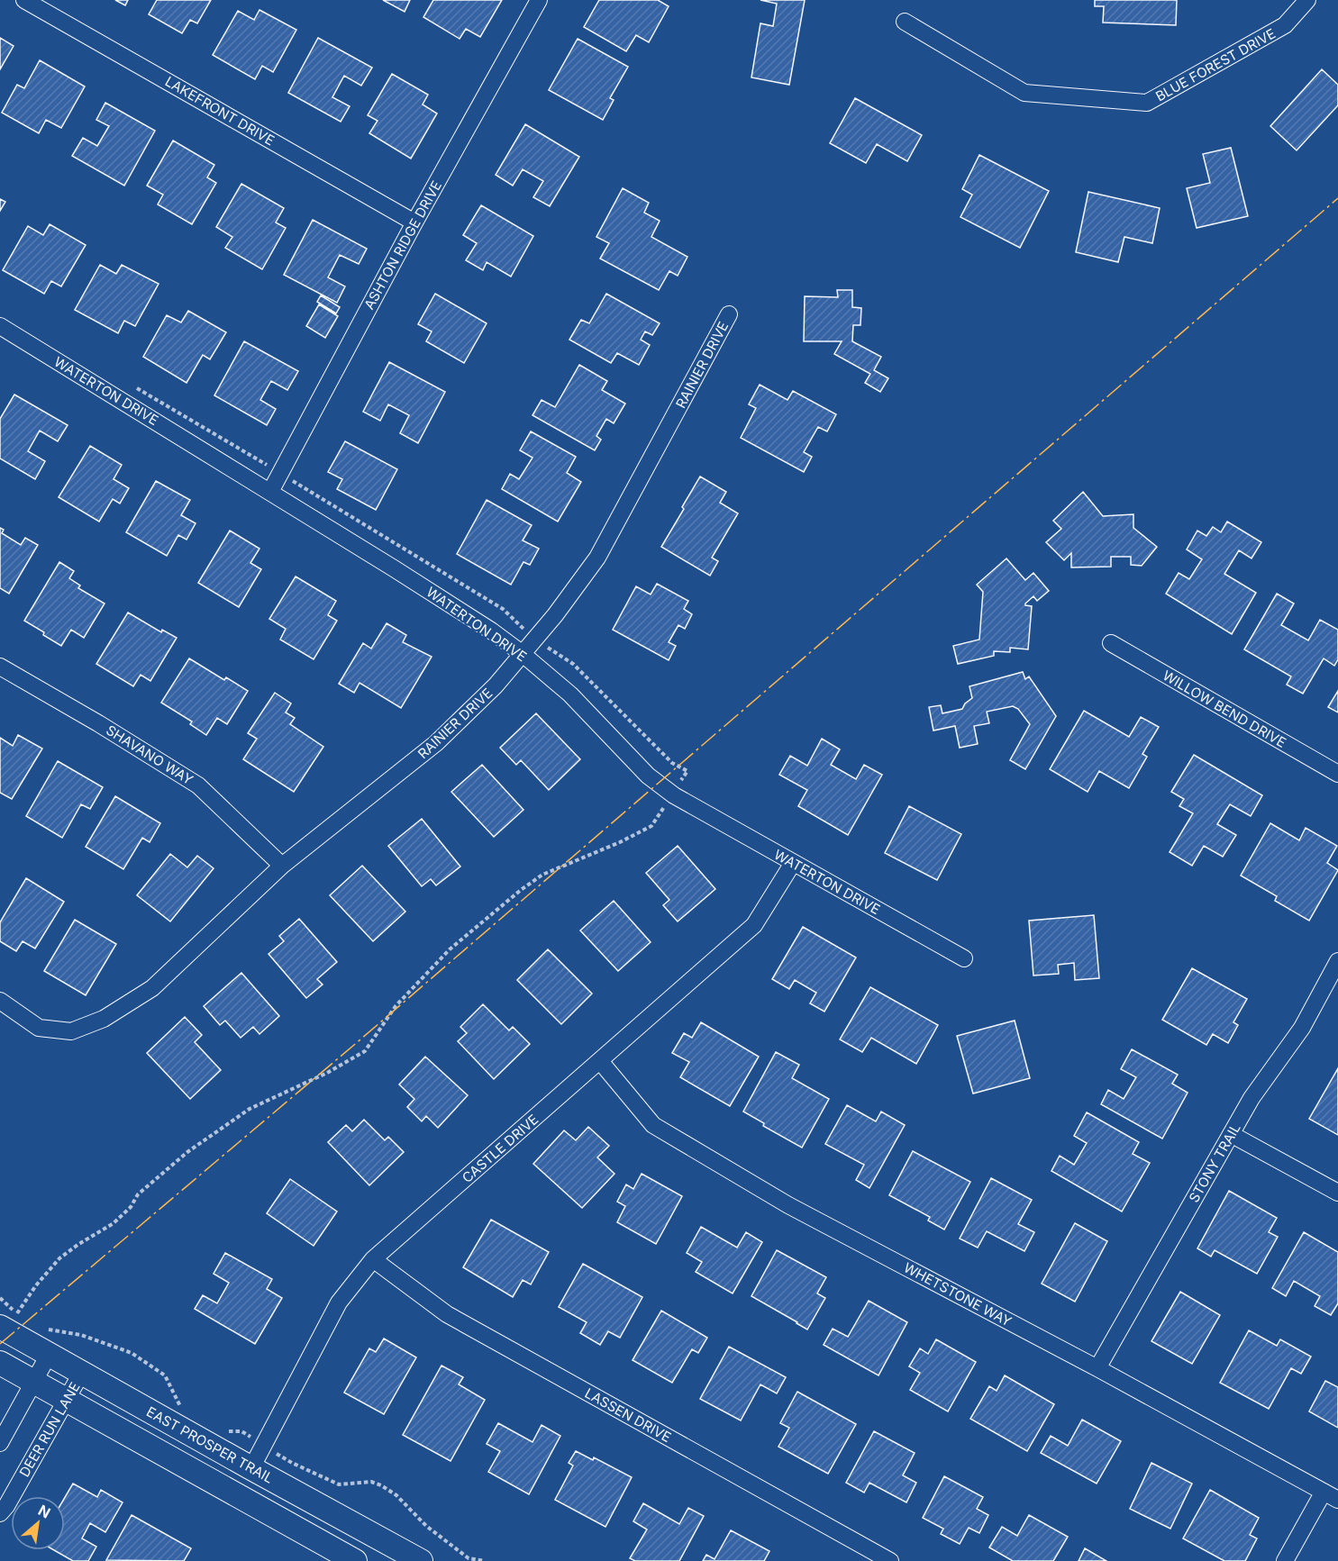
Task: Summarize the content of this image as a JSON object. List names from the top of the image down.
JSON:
{
  "streets": {
    "main road": ["EAST PROSPER TRAIL"],
    "street": [
      "BLUE FOREST DRIVE",
      "LAKEFRONT DRIVE",
      "ASHTON RIDGE DRIVE",
      "RAINIER DRIVE",
      "WATERTON DRIVE",
      "WILLOW BEND DRIVE",
      "SHAVANO WAY",
      "CASTLE DRIVE",
      "STONY TRAIL",
      "WHETSTONE WAY",
      "LASSEN DRIVE",
      "DEER RUN LANE"
    ]
  },
  "crossings": [
    ["LAKEFRONT DRIVE", "ASHTON RIDGE DRIVE"],
    ["ASHTON RIDGE DRIVE", "WATERTON DRIVE"],
    ["RAINIER DRIVE", "WATERTON DRIVE"],
    ["RAINIER DRIVE", "SHAVANO WAY"],
    ["WATERTON DRIVE", "CASTLE DRIVE"],
    ["CASTLE DRIVE", "WHETSTONE WAY"],
    ["CASTLE DRIVE", "LASSEN DRIVE"],
    ["CASTLE DRIVE", "EAST PROSPER TRAIL"],
    ["STONY TRAIL", "WHETSTONE WAY"],
    ["DEER RUN LANE", "EAST PROSPER TRAIL"]
  ],
  "north": "top right"
}
